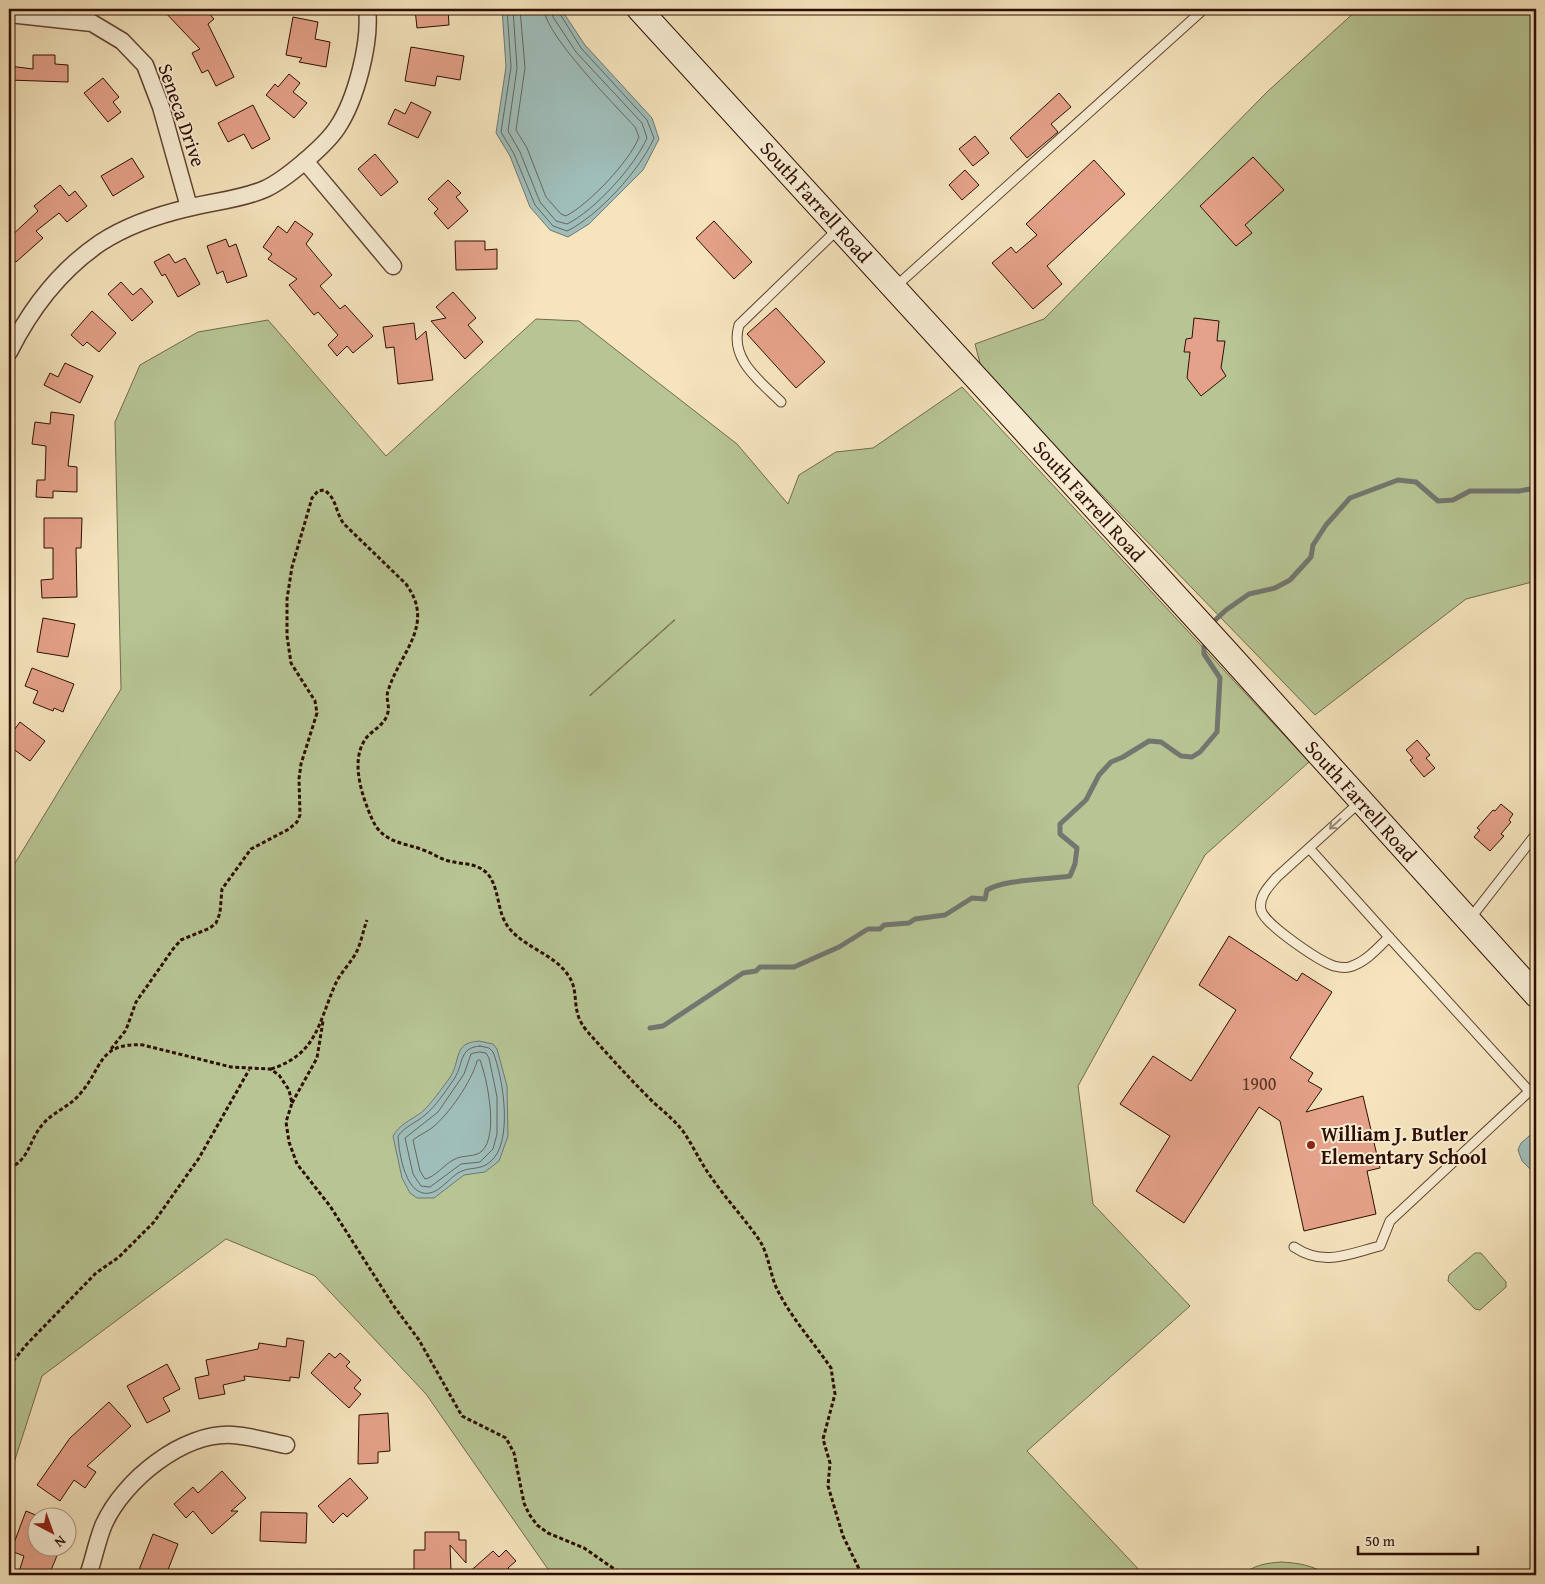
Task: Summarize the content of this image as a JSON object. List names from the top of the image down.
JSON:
{
  "streets": {
    "street": ["Seneca Drive", "South Farrell Road"]
  },
  "places": ["William J. Butler Elementary School"],
  "house_numbers": ["1900"],
  "scale_bar": "50 m",
  "north": "bottom right"
}
